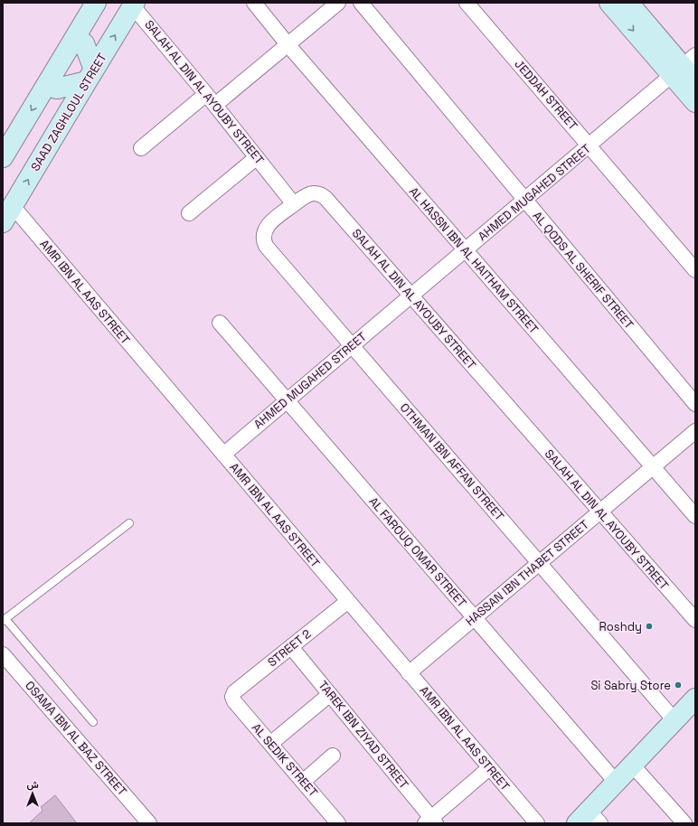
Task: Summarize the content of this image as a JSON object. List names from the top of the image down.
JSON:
{
  "streets": {
    "main road": ["SAAD ZAGHLOUL STREET"],
    "street": [
      "SALAH AL DIN AL AYOUBY STREET",
      "JEDDAH STREET",
      "AHMED MUGAHED STREET",
      "AL HASSN IBN AL HAITHAM STREET",
      "AL QODS AL SHERIF STREET",
      "AMR IBN AL AAS STREET",
      "OTHMAN IBN AFFAN STREET",
      "AL FAROUQ OMAR STREET",
      "HASSAN IBN THABET STREET",
      "STREET 2",
      "TAREK IBN ZIYAD STREET",
      "OSAMA IBN AL BAZ STREET",
      "AL SEDIK STREET"
    ]
  },
  "crossings": [
    ["SALAH AL DIN AL AYOUBY STREET", "SAAD ZAGHLOUL STREET"],
    ["SALAH AL DIN AL AYOUBY STREET", "AHMED MUGAHED STREET"],
    ["SALAH AL DIN AL AYOUBY STREET", "OTHMAN IBN AFFAN STREET"],
    ["SALAH AL DIN AL AYOUBY STREET", "HASSAN IBN THABET STREET"],
    ["JEDDAH STREET", "AHMED MUGAHED STREET"],
    ["SAAD ZAGHLOUL STREET", "AMR IBN AL AAS STREET"],
    ["AHMED MUGAHED STREET", "AL HASSN IBN AL HAITHAM STREET"],
    ["AHMED MUGAHED STREET", "AL QODS AL SHERIF STREET"],
    ["AHMED MUGAHED STREET", "AMR IBN AL AAS STREET"],
    ["AHMED MUGAHED STREET", "OTHMAN IBN AFFAN STREET"],
    ["AHMED MUGAHED STREET", "AL FAROUQ OMAR STREET"],
    ["AL HASSN IBN AL HAITHAM STREET", "HASSAN IBN THABET STREET"],
    ["AMR IBN AL AAS STREET", "HASSAN IBN THABET STREET"],
    ["AMR IBN AL AAS STREET", "STREET 2"],
    ["OTHMAN IBN AFFAN STREET", "HASSAN IBN THABET STREET"],
    ["AL FAROUQ OMAR STREET", "HASSAN IBN THABET STREET"],
    ["STREET 2", "TAREK IBN ZIYAD STREET"],
    ["STREET 2", "AL SEDIK STREET"]
  ],
  "places": ["Roshdy", "Si Sabry Store"],
  "north": "top"
}
